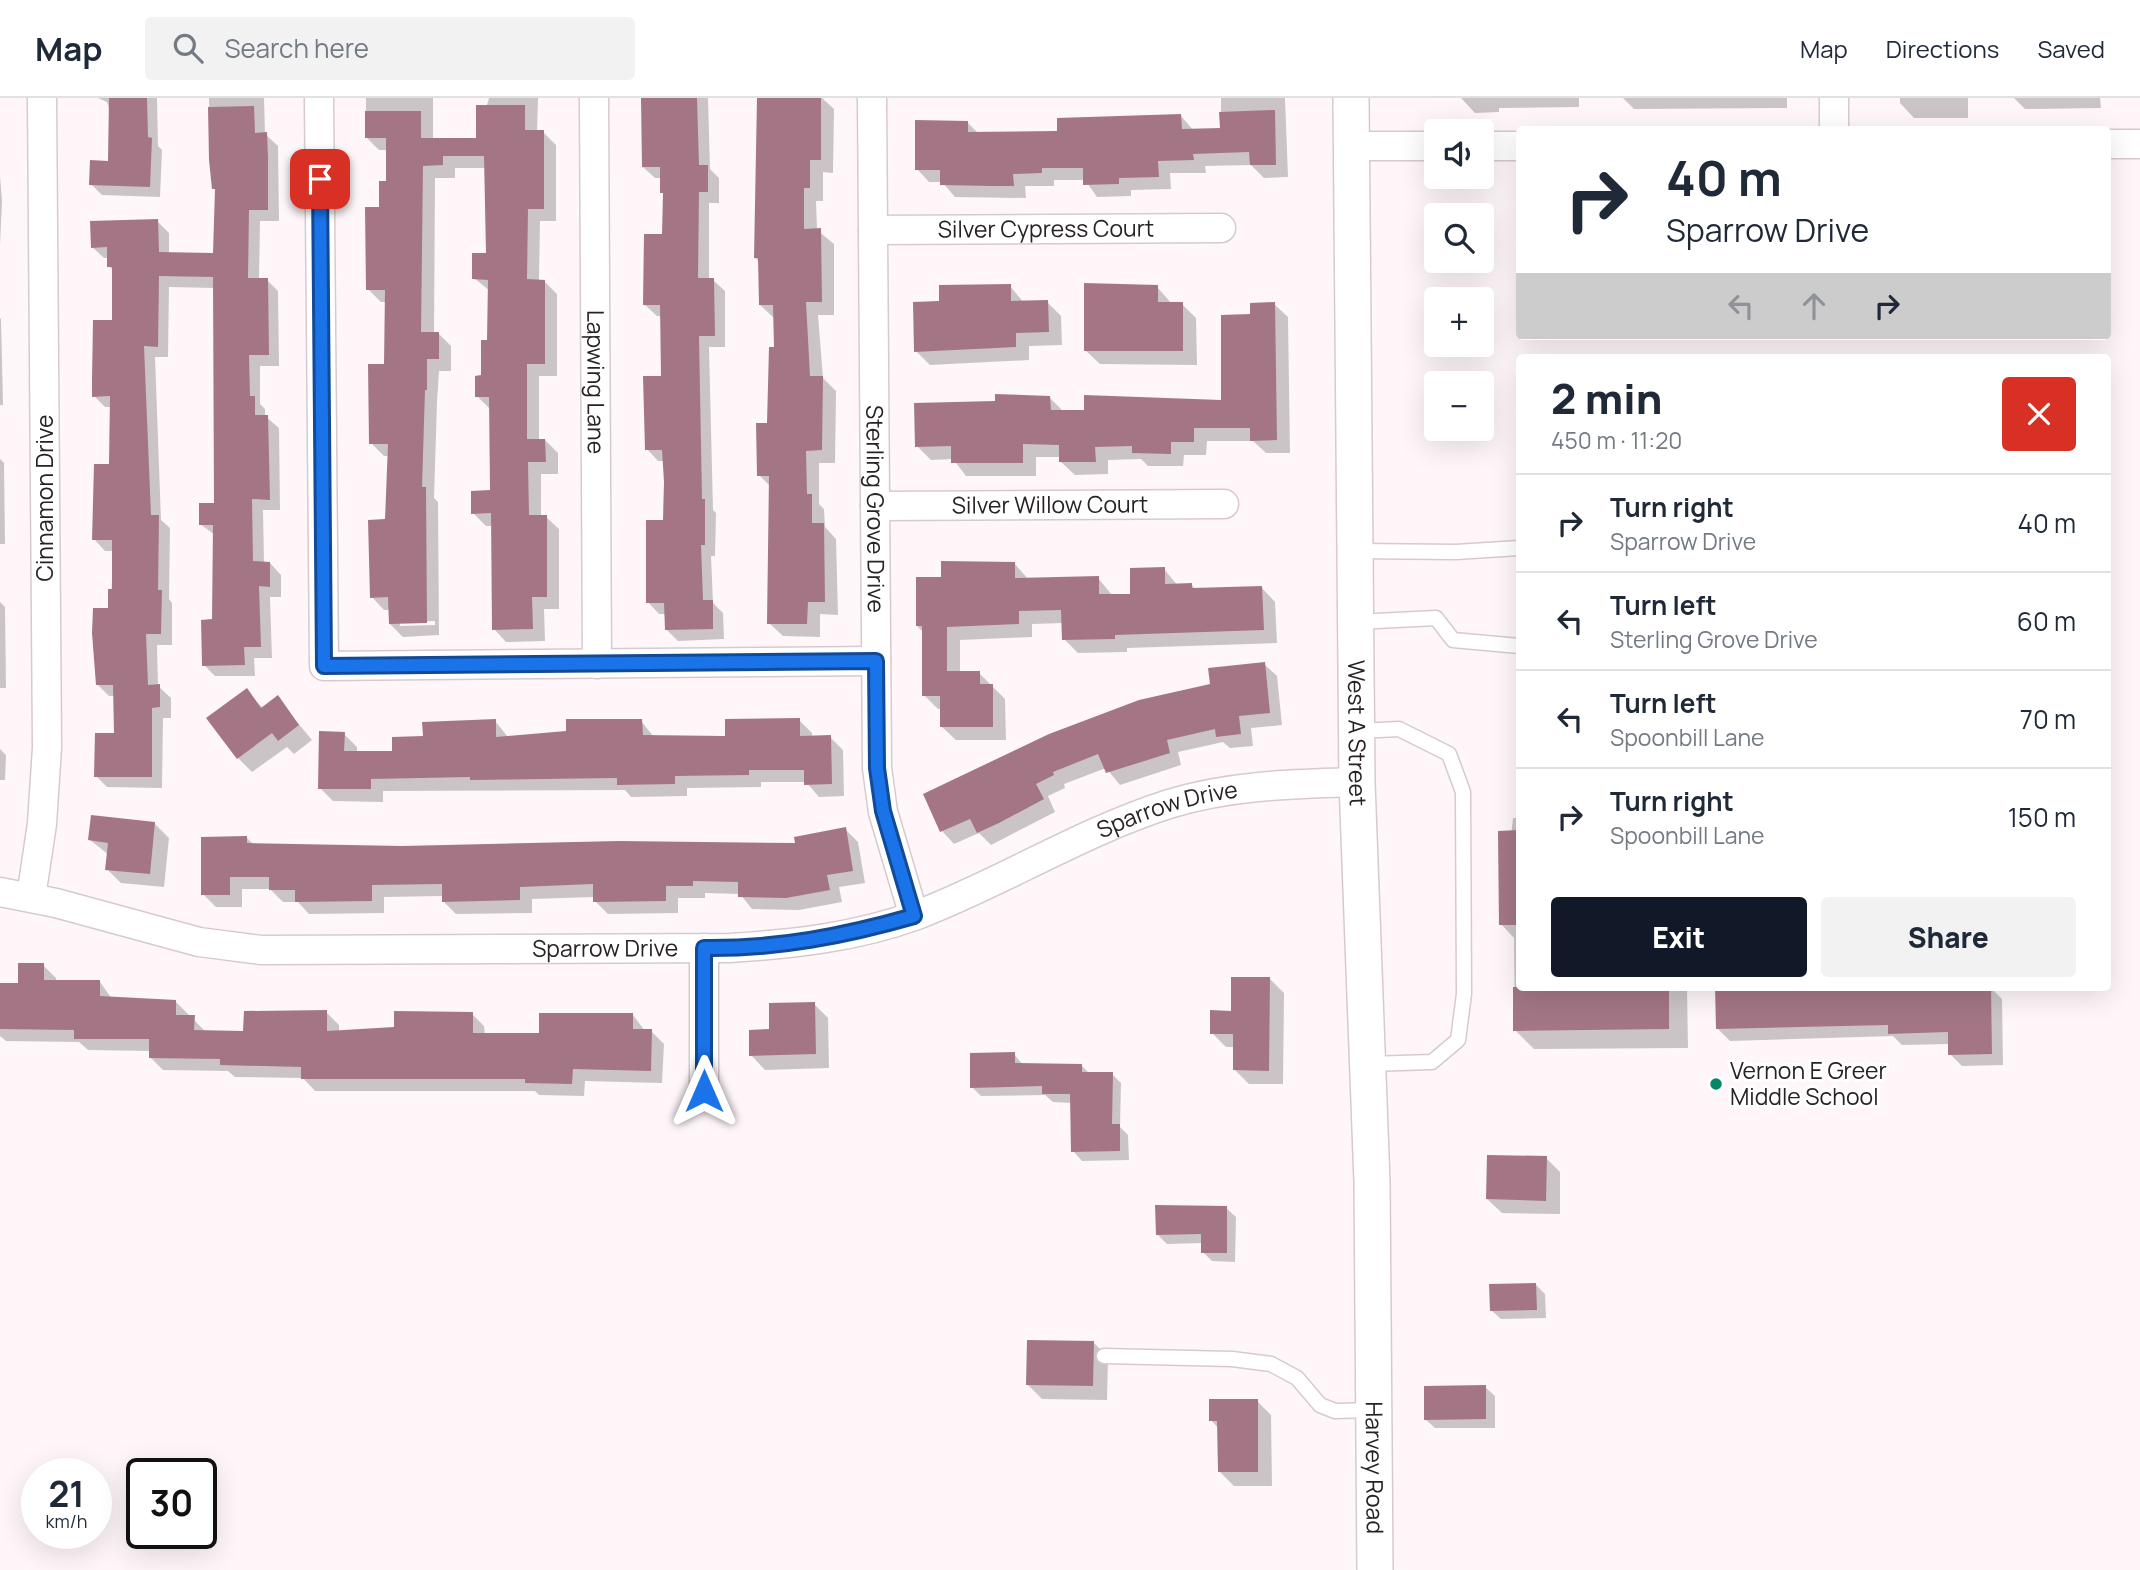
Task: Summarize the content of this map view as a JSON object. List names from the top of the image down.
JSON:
{
  "streets": {
    "street": [
      "Silver Cypress Court",
      "Lapwing Lane",
      "Cinnamon Drive",
      "Silver Willow Court",
      "Sterling Grove Drive",
      "West A Street",
      "Sparrow Drive",
      "Harvey Road"
    ]
  },
  "crossings": [
    ["Silver Cypress Court", "Sterling Grove Drive"],
    ["Cinnamon Drive", "Sparrow Drive"],
    ["Silver Willow Court", "Sterling Grove Drive"],
    ["Sterling Grove Drive", "Sparrow Drive"],
    ["West A Street", "Sparrow Drive"],
    ["West A Street", "Harvey Road"]
  ],
  "places": ["Vernon E Greer Middle School"],
  "page": {
    "header": "Map",
    "search": "Search here",
    "nav": ["Map", "Directions", "Saved"],
    "map_buttons": ["+", "−"],
    "turn": ["40 m", "Sparrow Drive"],
    "heading": ["2 min", "450 m · 11:20"],
    "list": [
      {
        "name": "Turn right",
        "note": "Sparrow Drive",
        "value": "40 m"
      },
      {
        "name": "Turn left",
        "note": "Sterling Grove Drive",
        "value": "60 m"
      },
      {
        "name": "Turn left",
        "note": "Spoonbill Lane",
        "value": "70 m"
      },
      {
        "name": "Turn right",
        "note": "Spoonbill Lane",
        "value": "150 m"
      }
    ],
    "buttons": ["Exit", "Share"],
    "speed": "21 km/h",
    "limit": "30"
  }
}
